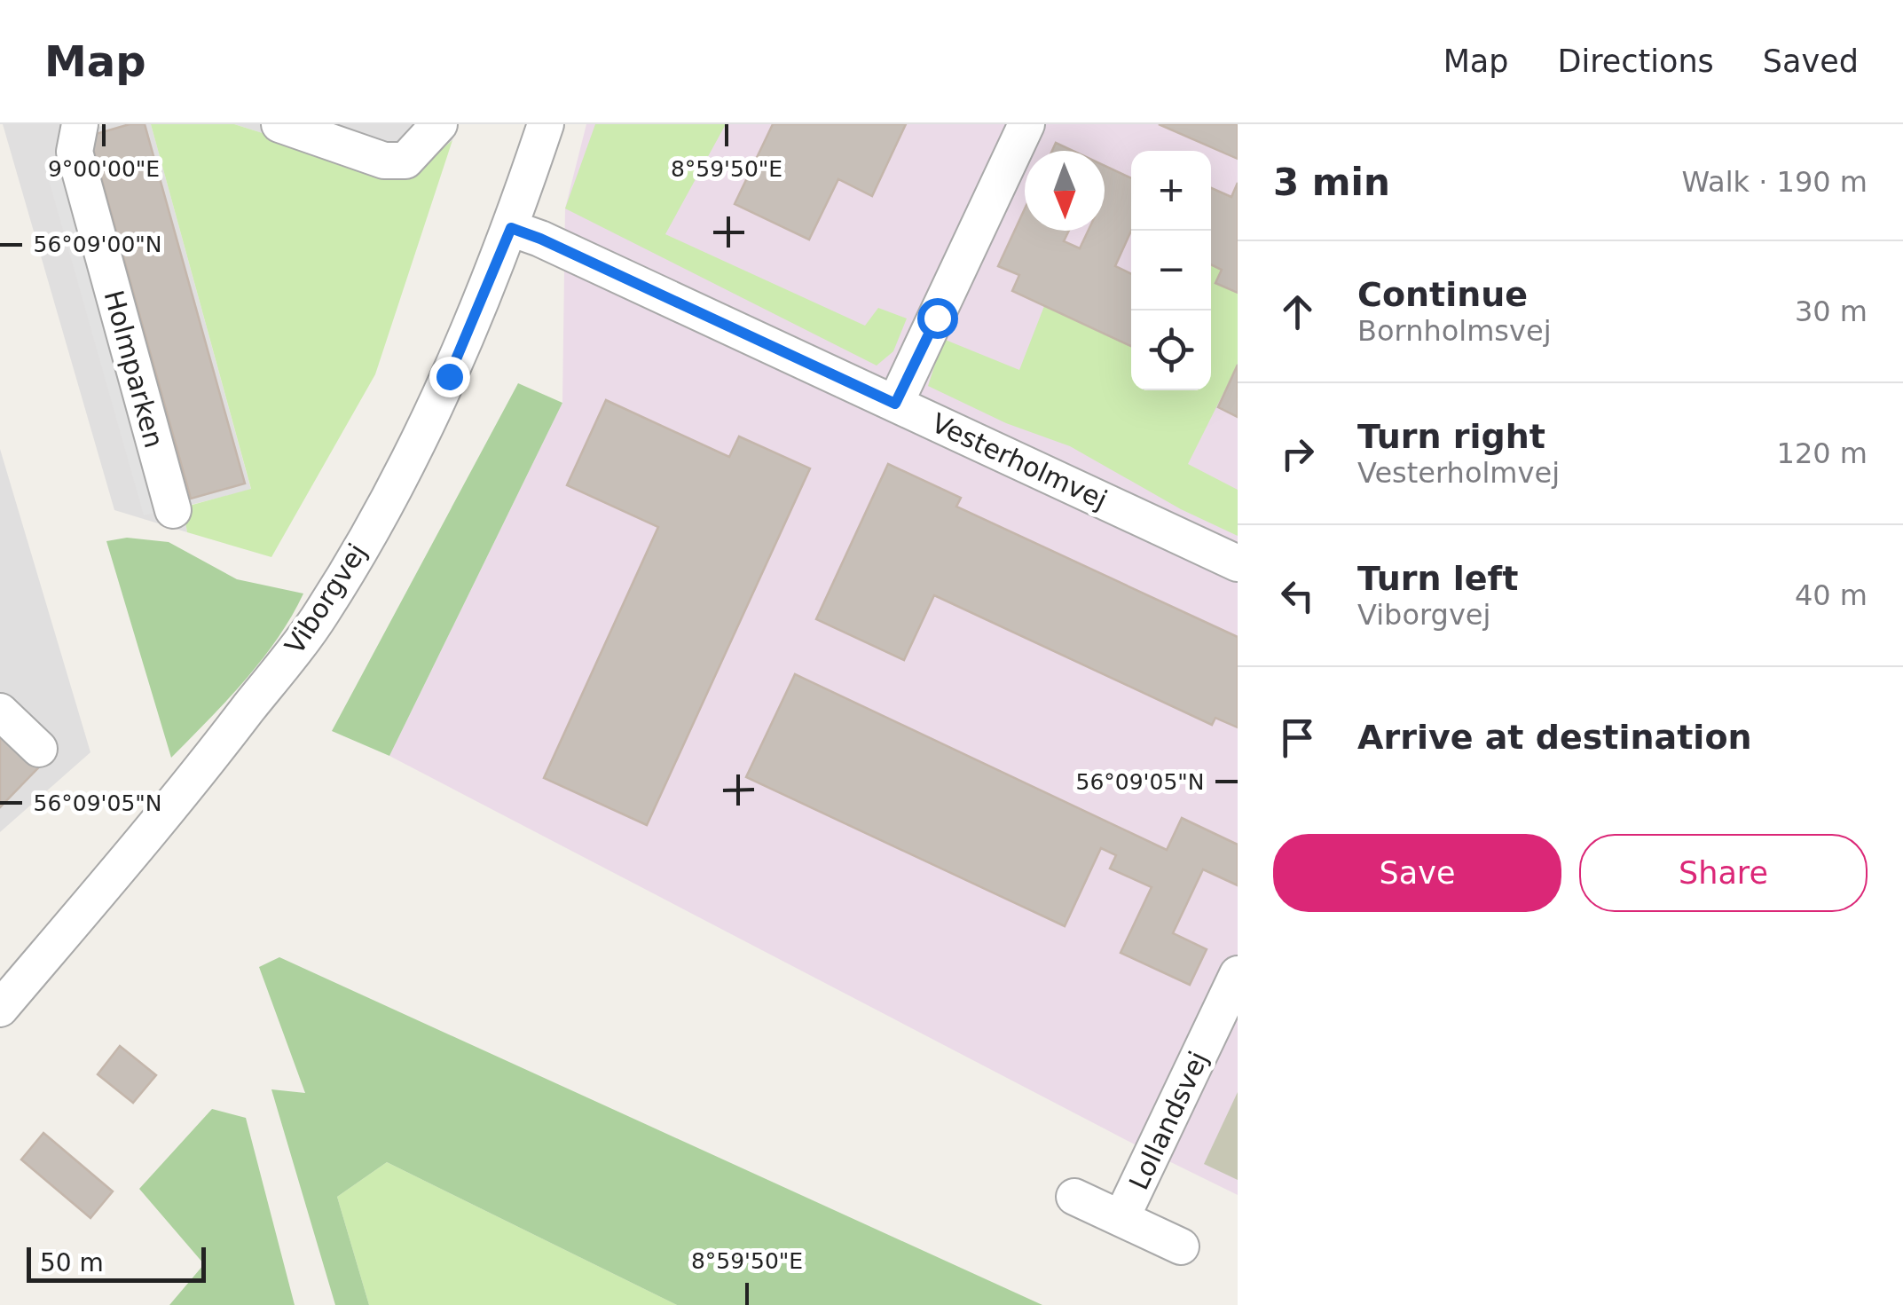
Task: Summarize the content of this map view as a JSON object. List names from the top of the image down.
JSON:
{
  "streets": {
    "street": [
      "Holmparken",
      "Vesterholmvej",
      "Viborgvej",
      "Lollandsvej"
    ]
  },
  "crossings": [
    ["Vesterholmvej", "Viborgvej"]
  ],
  "scale_bar": "50 m",
  "north": "bottom",
  "page": {
    "header": "Map",
    "nav": ["Map", "Directions", "Saved"],
    "heading": ["3 min", "Walk · 190 m"],
    "map_buttons": ["+", "−"],
    "list": [
      ["Continue", "Bornholmsvej", "30 m"],
      ["Turn right", "Vesterholmvej", "120 m"],
      ["Turn left", "Viborgvej", "40 m"],
      "Arrive at destination"
    ],
    "buttons": ["Save", "Share"],
    "scale": "50 m"
  },
  "coordinates": [
    "9°00'00\"E",
    "8°59'50\"E",
    "56°09'00\"N",
    "56°09'05\"N"
  ]
}
